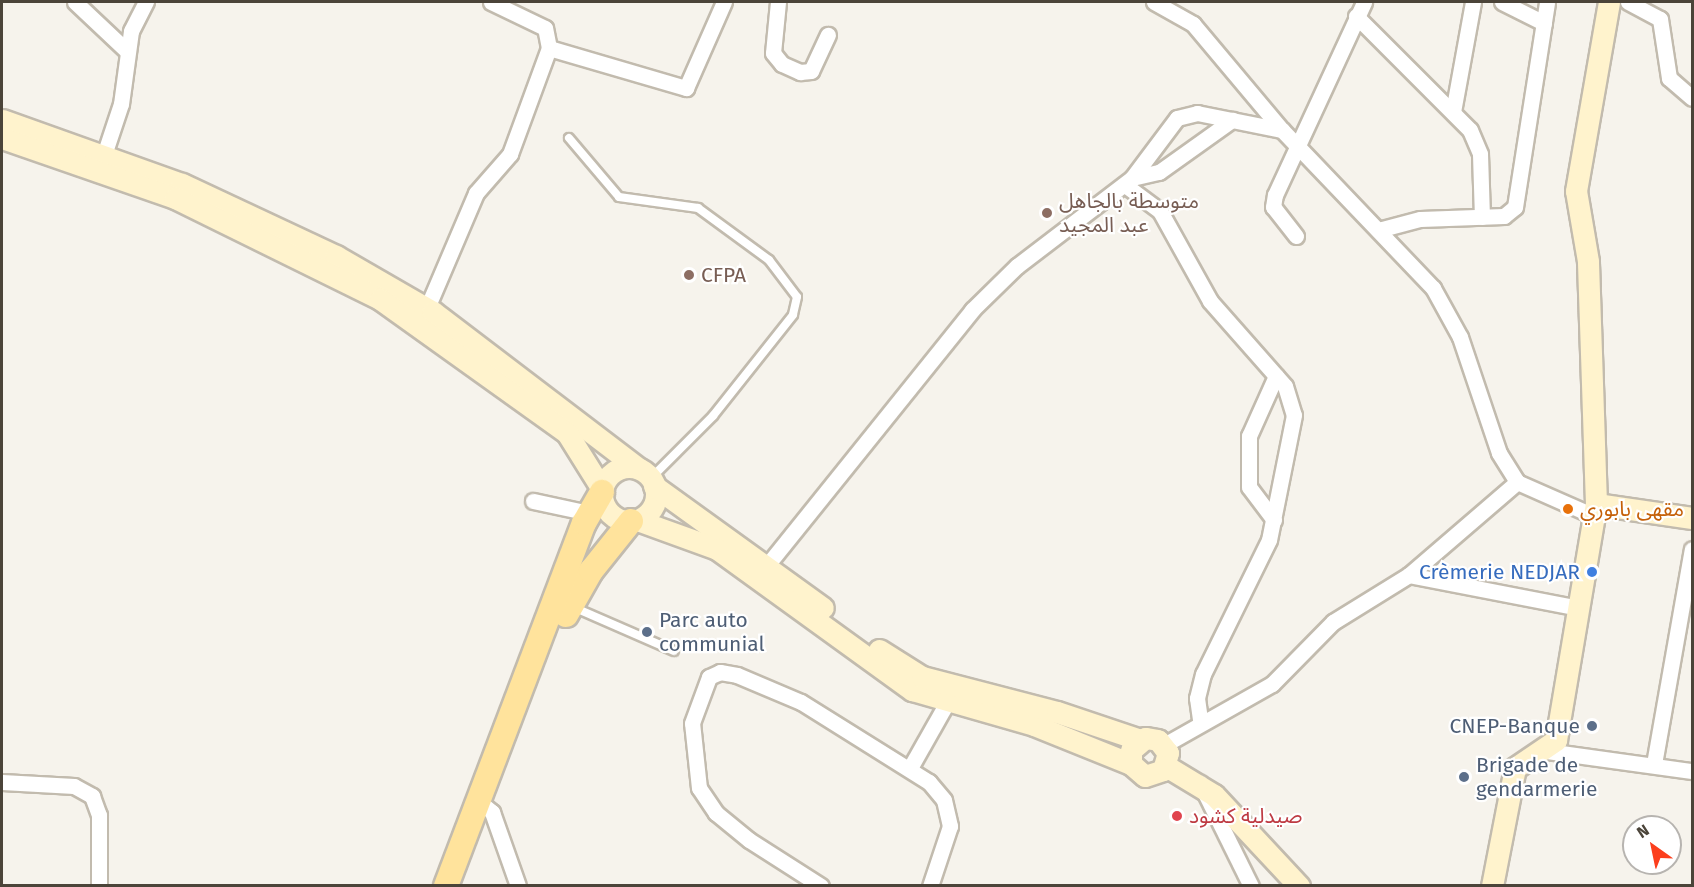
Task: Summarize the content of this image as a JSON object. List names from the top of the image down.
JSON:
{
  "places": [
    "متوسطة بالجاهل عبد المجيد",
    "CFPA",
    "مقهى بابوري",
    "Crèmerie NEDJAR",
    "Parc auto communial",
    "CNEP-Banque",
    "Brigade de gendarmerie",
    "صيدلية كشود"
  ],
  "north": "top left"
}
